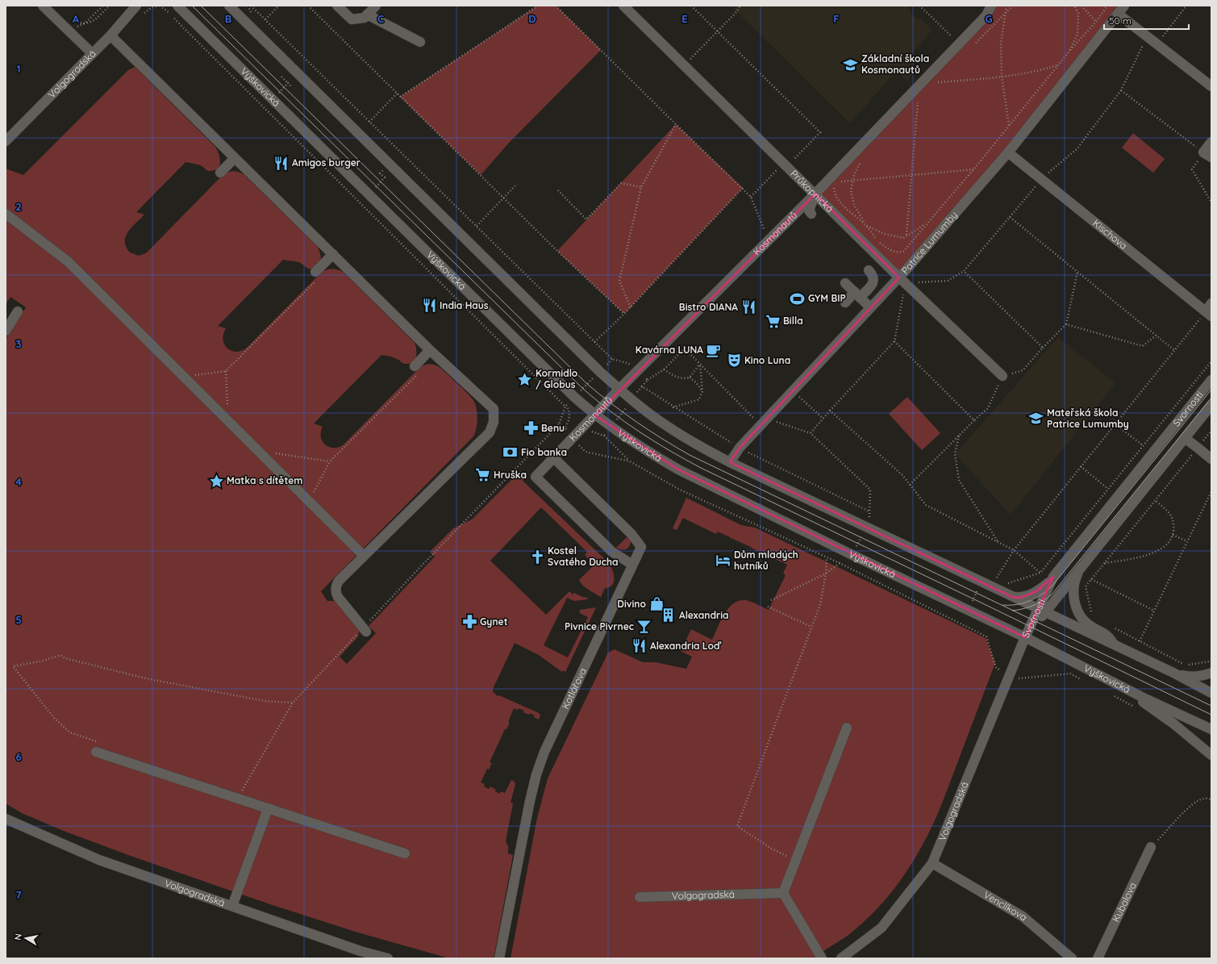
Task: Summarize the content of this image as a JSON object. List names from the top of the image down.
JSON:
{
  "streets": {
    "street": [
      "Volgogradská",
      "Výškovická",
      "Průkopnická",
      "Kosmonautů",
      "Kischova",
      "Patrice Lumumby",
      "Svornosti",
      "Kotlářova",
      "Kubalova",
      "Venclíkova"
    ]
  },
  "crossings": [
    ["Volgogradská", "Výškovická"],
    ["Volgogradská", "Svornosti"],
    ["Volgogradská", "Venclíkova"],
    ["Výškovická", "Kosmonautů"],
    ["Výškovická", "Svornosti"],
    ["Průkopnická", "Kosmonautů"],
    ["Průkopnická", "Patrice Lumumby"],
    ["Kosmonautů", "Kotlářova"],
    ["Kischova", "Patrice Lumumby"]
  ],
  "places": {
    "school or university": ["Základní škola Kosmonautů", "Mateřská škola Patrice Lumumby"],
    "restaurant": [
      "Amigos burger",
      "India Haus",
      "Bistro DIANA",
      "Alexandria Loď"
    ],
    "sports": ["GYM BIP"],
    "supermarket": ["Billa", "Hruška"],
    "cafe": ["Kavárna LUNA"],
    "theatre": ["Kino Luna"],
    "place": ["Kormidlo / Globus", "Matka s dítětem"],
    "pharmacy": ["Benu", "Gynet"],
    "bank": ["Fio banka"],
    "church": ["Kostel Svatého Ducha"],
    "hotel": ["Dům mladých hutníků"],
    "shop": ["Divino"],
    "building": ["Alexandria"],
    "bar": ["Pivnice Pivrnec"]
  },
  "scale_bar": "50 m",
  "north": "left",
  "grid": {
    "columns": [
      "A",
      "B",
      "C",
      "D",
      "E",
      "F",
      "G"
    ],
    "rows": [
      "1",
      "2",
      "3",
      "4",
      "5",
      "6",
      "7"
    ]
  }
}
